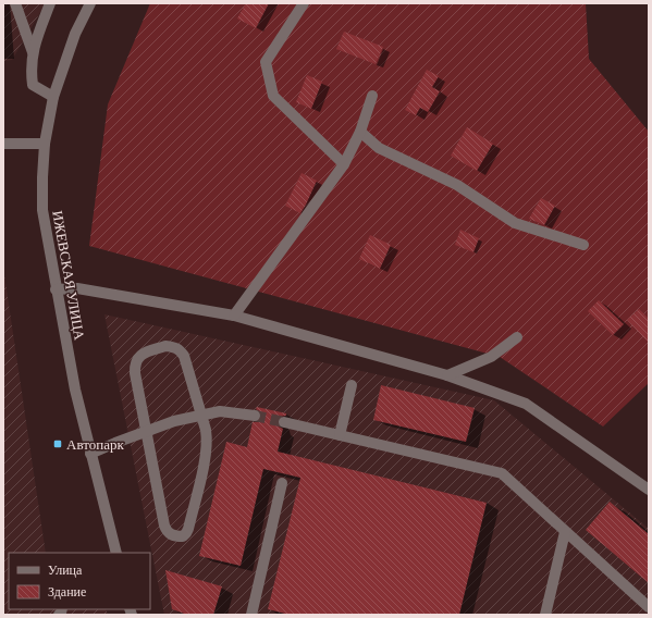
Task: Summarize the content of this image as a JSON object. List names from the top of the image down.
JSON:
{
  "streets": {
    "street": ["ИЖЕВСКАЯ УЛИЦА"]
  },
  "places": {
    "transit": ["Автопарк"]
  },
  "legend": ["Улица", "Здание"]
}
